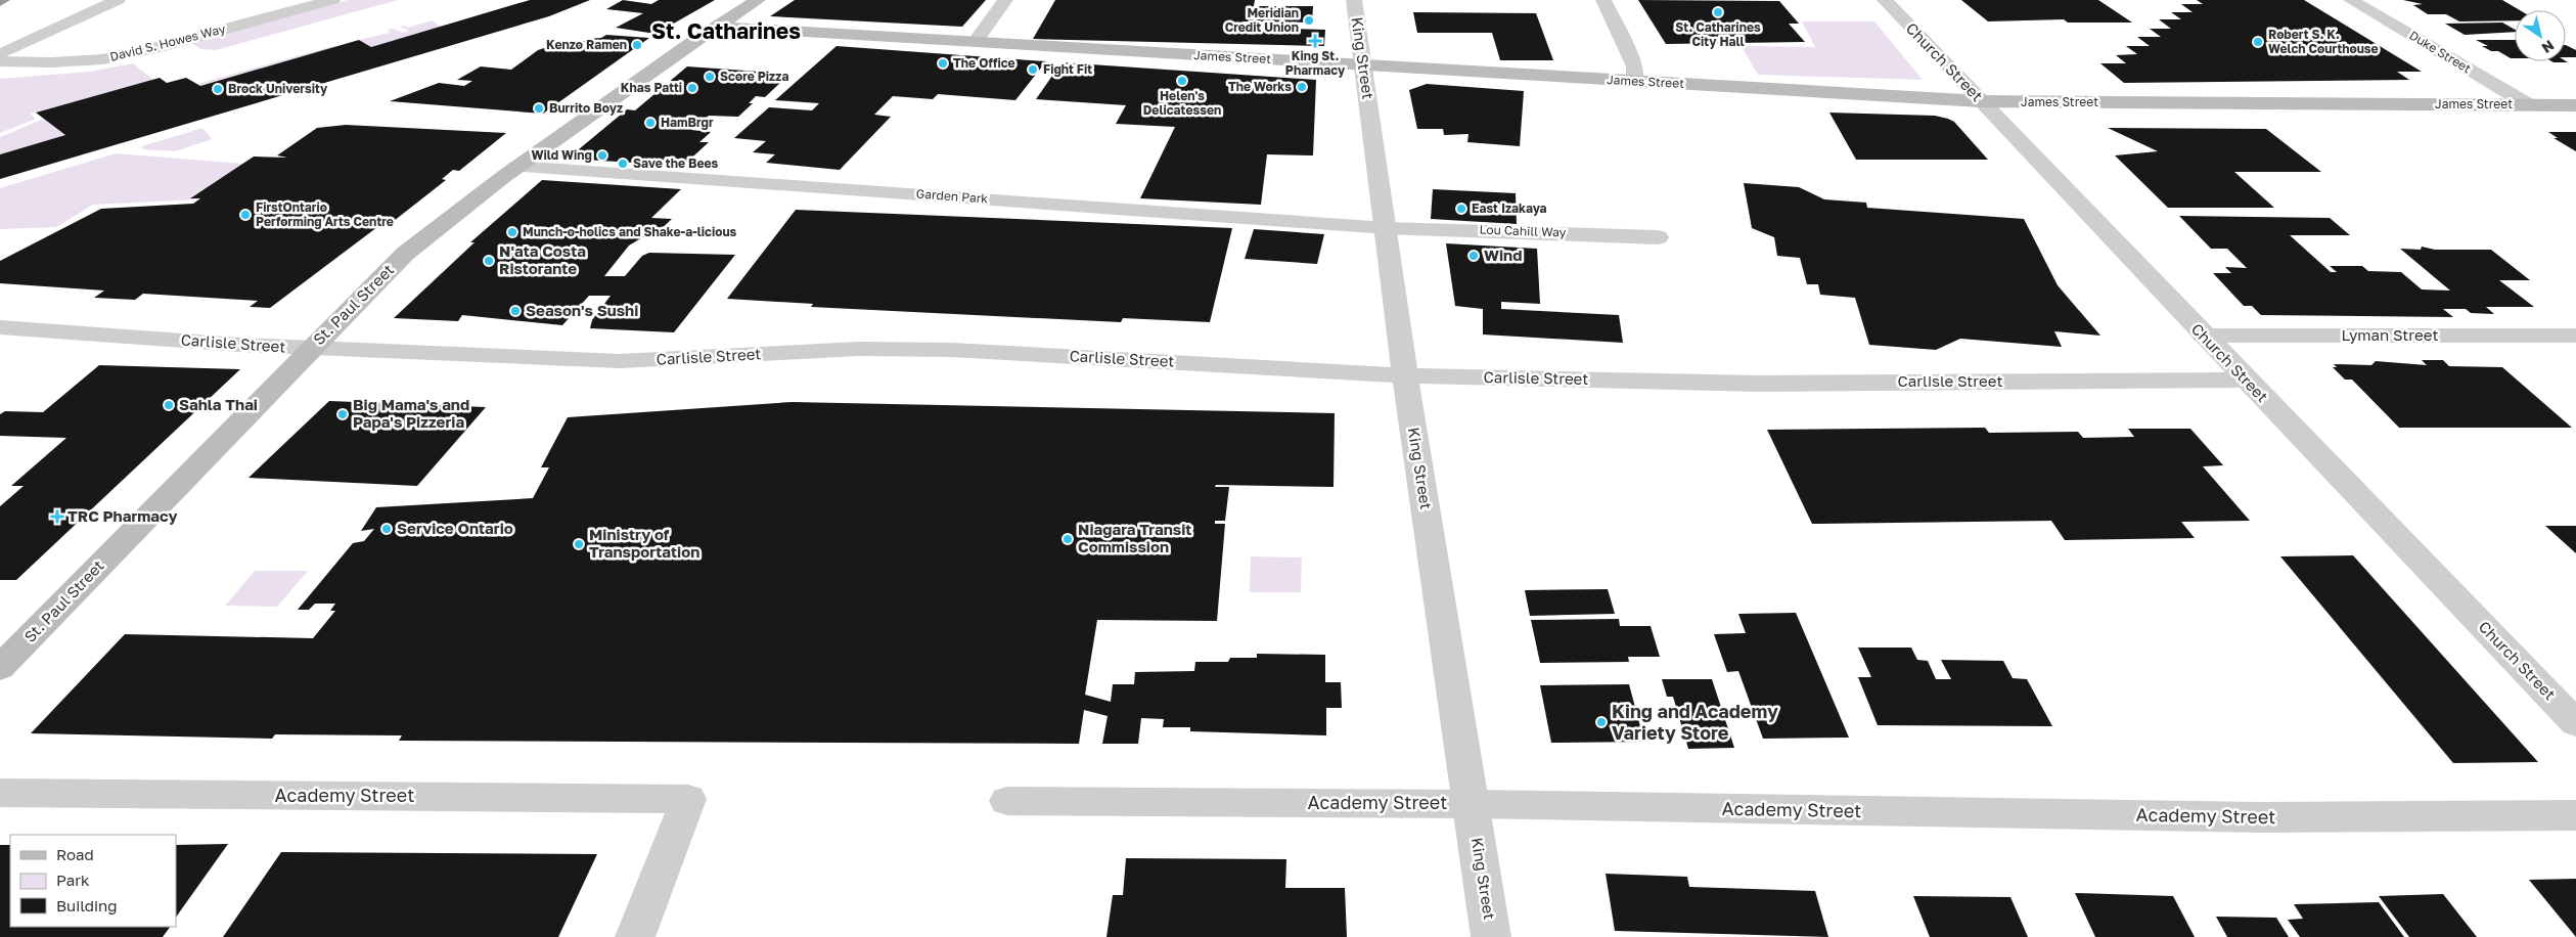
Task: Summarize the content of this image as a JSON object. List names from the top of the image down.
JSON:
{
  "streets": {
    "main road": ["James Street", "St. Paul Street"],
    "street": [
      "David S. Howes Way",
      "Duke Street",
      "King Street",
      "Church Street",
      "Garden Park",
      "Lou Cahill Way",
      "Lyman Street",
      "Carlisle Street",
      "Academy Street"
    ]
  },
  "crossings": [
    ["Duke Street", "James Street"],
    ["James Street", "King Street"],
    ["James Street", "Church Street"],
    ["James Street", "St. Paul Street"],
    ["King Street", "Garden Park"],
    ["King Street", "Lou Cahill Way"],
    ["King Street", "Carlisle Street"],
    ["King Street", "Academy Street"],
    ["Church Street", "Lyman Street"],
    ["Church Street", "Carlisle Street"],
    ["Garden Park", "Lou Cahill Way"],
    ["Garden Park", "St. Paul Street"],
    ["St. Paul Street", "Carlisle Street"]
  ],
  "districts": ["St. Catharines"],
  "places": {
    "other": [
      "St. Catharines City Hall",
      "Meridian Credit Union",
      "Robert S. K. Welch Courthouse",
      "Kenzo Ramen",
      "The Office",
      "Fight Fit",
      "Score Pizza",
      "Helen's Delicatessen",
      "The Works",
      "Khas Patti",
      "Brock University",
      "Burrito Boyz",
      "HamBrgr",
      "Wild Wing",
      "Save the Bees",
      "East Izakaya",
      "FirstOntario Performing Arts Centre",
      "Munch-o-holics and Shake-a-licious",
      "Wind",
      "N'ata Costa Ristorante",
      "Season's Sushi",
      "Sahla Thai",
      "Big Mama's and Papa's Pizzeria",
      "Service Ontario",
      "Niagara Transit Commission",
      "Ministry of Transportation",
      "King and Academy Variety Store"
    ],
    "health": ["King St. Pharmacy", "TRC Pharmacy"]
  },
  "legend": ["Road", "Park", "Building"],
  "north": "bottom right"
}
